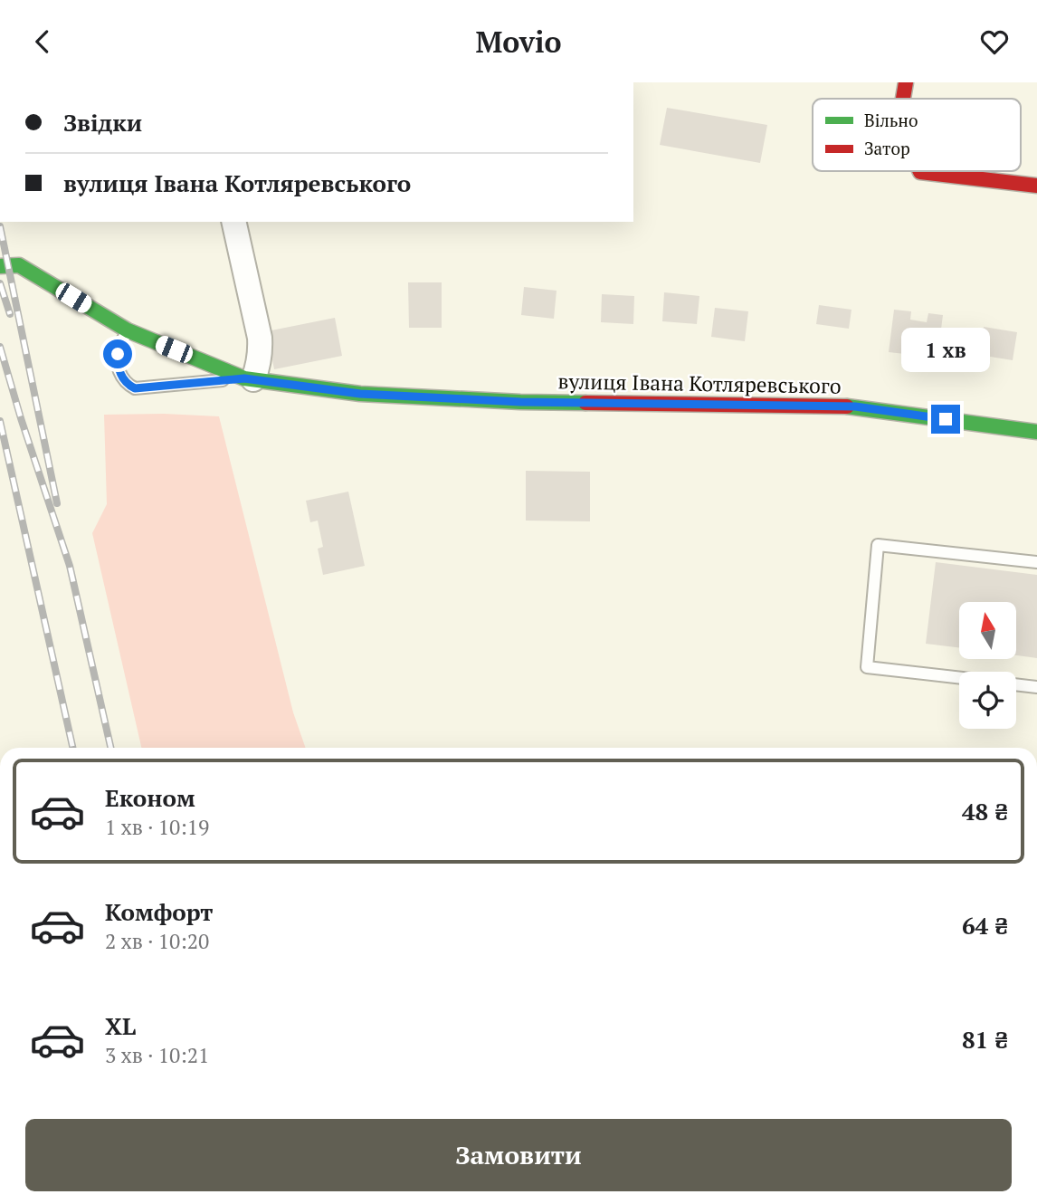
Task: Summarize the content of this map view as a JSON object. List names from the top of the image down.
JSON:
{
  "streets": {
    "street": ["вулиця Івана Котляревського"]
  },
  "legend": ["Вільно", "Затор"],
  "north": "top",
  "page": {
    "header": "Movio",
    "banner": ["Звідки", "вулиця Івана Котляревського"],
    "bubble": "1 хв",
    "list": [
      {
        "name": "Економ",
        "note": "1 хв · 10:19",
        "value": "48 ₴"
      },
      {
        "name": "Комфорт",
        "note": "2 хв · 10:20",
        "value": "64 ₴"
      },
      {
        "name": "XL",
        "note": "3 хв · 10:21",
        "value": "81 ₴"
      }
    ],
    "buttons": "Замовити"
  }
}
